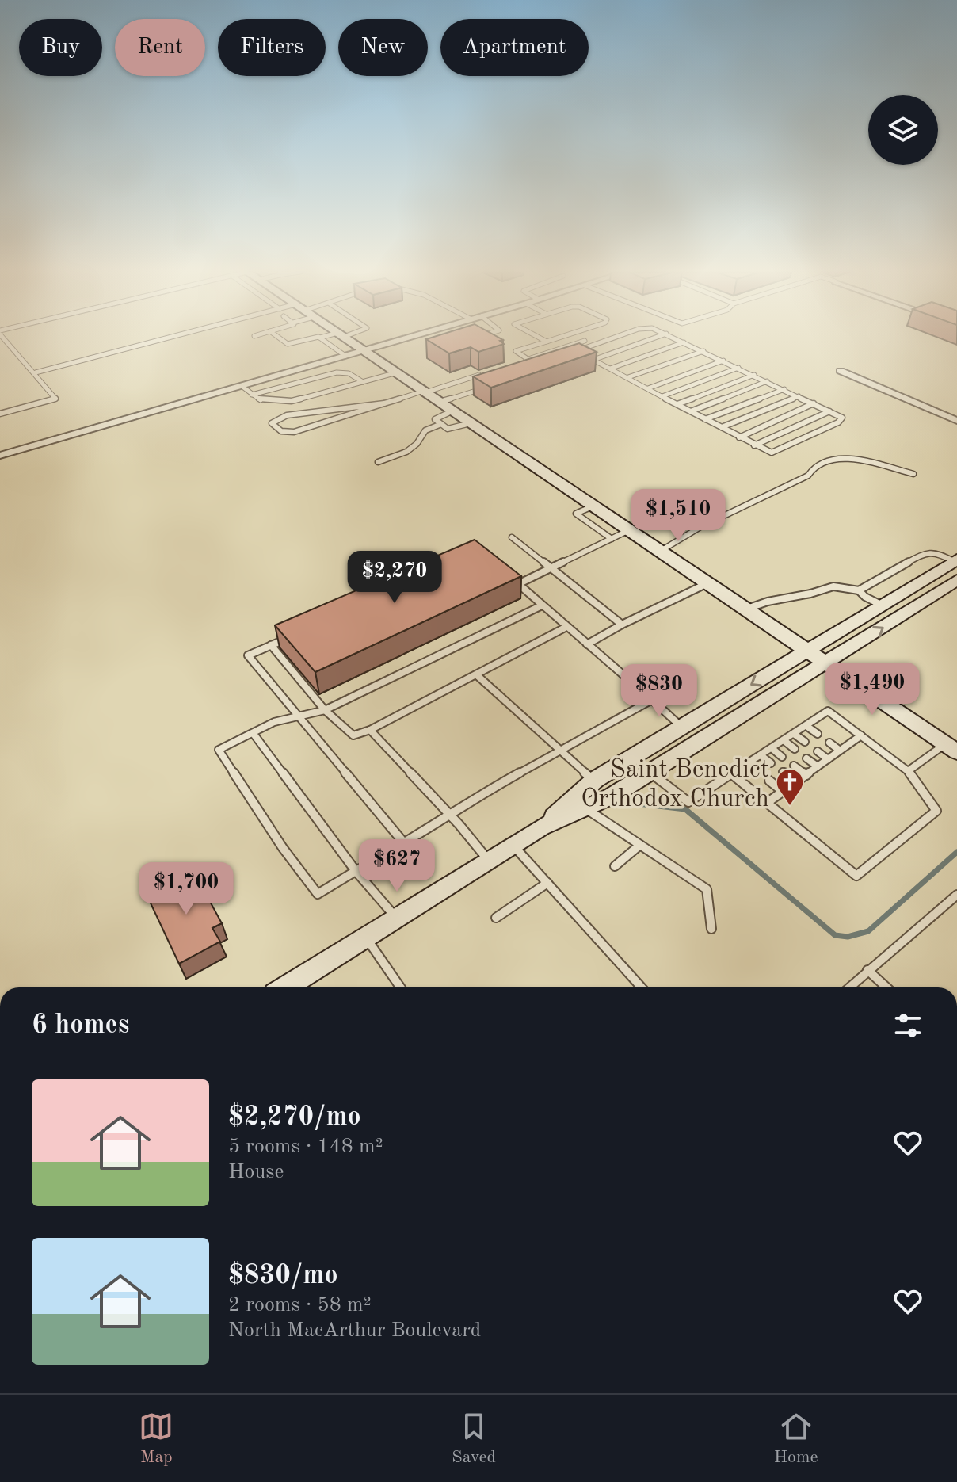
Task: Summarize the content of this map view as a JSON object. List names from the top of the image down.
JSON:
{
  "places": {
    "church": ["Saint Benedict Orthodox Church"]
  },
  "page": {
    "chip": [
      "Buy",
      "Rent",
      "Filters",
      "New",
      "Apartment"
    ],
    "price": [
      "$1,510",
      "$2,270",
      "$1,490",
      "$830",
      "$627",
      "$1,700"
    ],
    "heading": "6 homes",
    "list": [
      {
        "name": "$2,270/mo",
        "note": "5 rooms · 148 m² · House"
      },
      {
        "name": "$830/mo",
        "note": "2 rooms · 58 m² · North MacArthur Boulevard"
      }
    ],
    "tabs": ["Map", "Saved", "Home"]
  }
}
